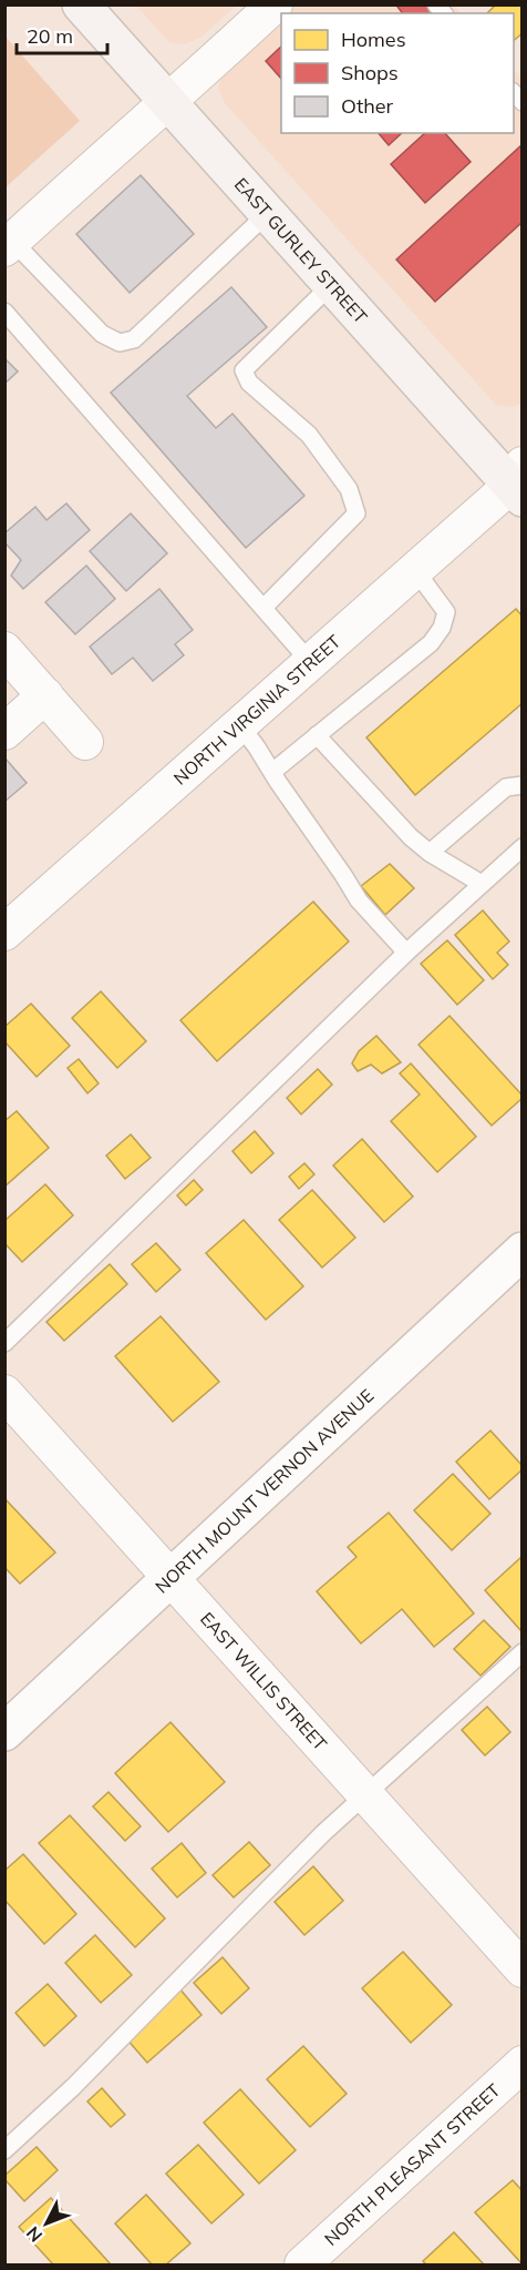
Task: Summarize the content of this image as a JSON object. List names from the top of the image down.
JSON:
{
  "streets": {
    "main road": ["EAST GURLEY STREET"],
    "street": [
      "NORTH VIRGINIA STREET",
      "NORTH MOUNT VERNON AVENUE",
      "EAST WILLIS STREET",
      "NORTH PLEASANT STREET"
    ]
  },
  "crossings": [
    ["EAST GURLEY STREET", "NORTH VIRGINIA STREET"],
    ["NORTH MOUNT VERNON AVENUE", "EAST WILLIS STREET"]
  ],
  "legend": ["Homes", "Shops", "Other"],
  "scale_bar": "20 m",
  "north": "bottom left"
}
